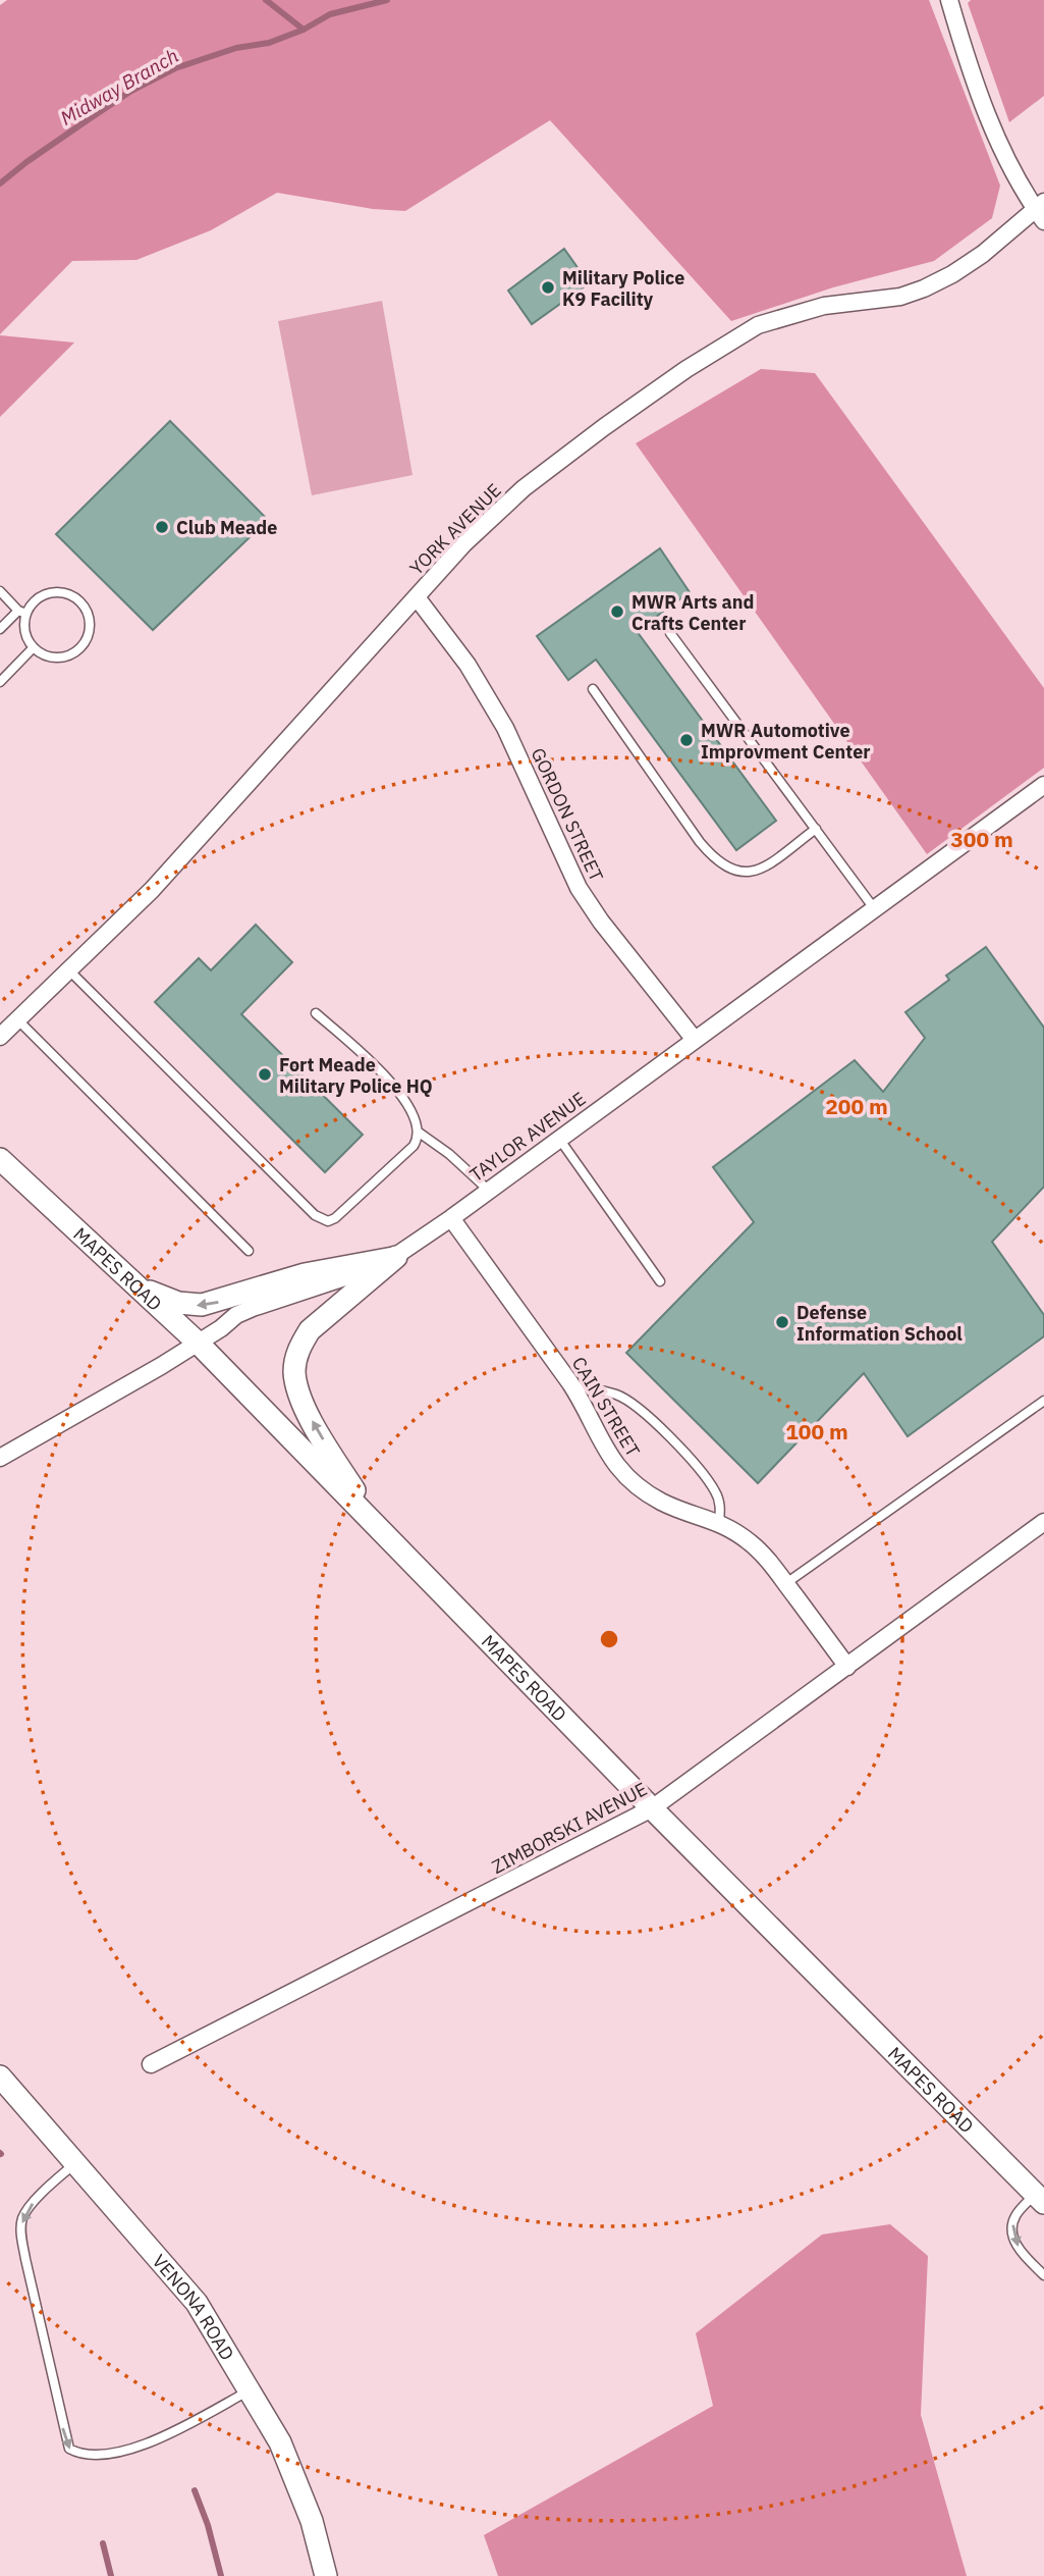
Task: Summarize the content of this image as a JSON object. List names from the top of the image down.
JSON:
{
  "streets": {
    "street": [
      "YORK AVENUE",
      "GORDON STREET",
      "TAYLOR AVENUE",
      "MAPES ROAD",
      "CAIN STREET",
      "ZIMBORSKI AVENUE",
      "VENONA ROAD"
    ]
  },
  "crossings": [
    ["YORK AVENUE", "GORDON STREET"],
    ["GORDON STREET", "TAYLOR AVENUE"],
    ["TAYLOR AVENUE", "MAPES ROAD"],
    ["TAYLOR AVENUE", "CAIN STREET"],
    ["MAPES ROAD", "ZIMBORSKI AVENUE"],
    ["CAIN STREET", "ZIMBORSKI AVENUE"]
  ],
  "water": ["Midway Branch"],
  "places": [
    "Military Police K9 Facility",
    "Club Meade",
    "MWR Arts and Crafts Center",
    "MWR Automotive Improvment Center",
    "Fort Meade Military Police HQ",
    "Defense Information School"
  ],
  "rings": ["300 m", "200 m", "100 m"]
}
